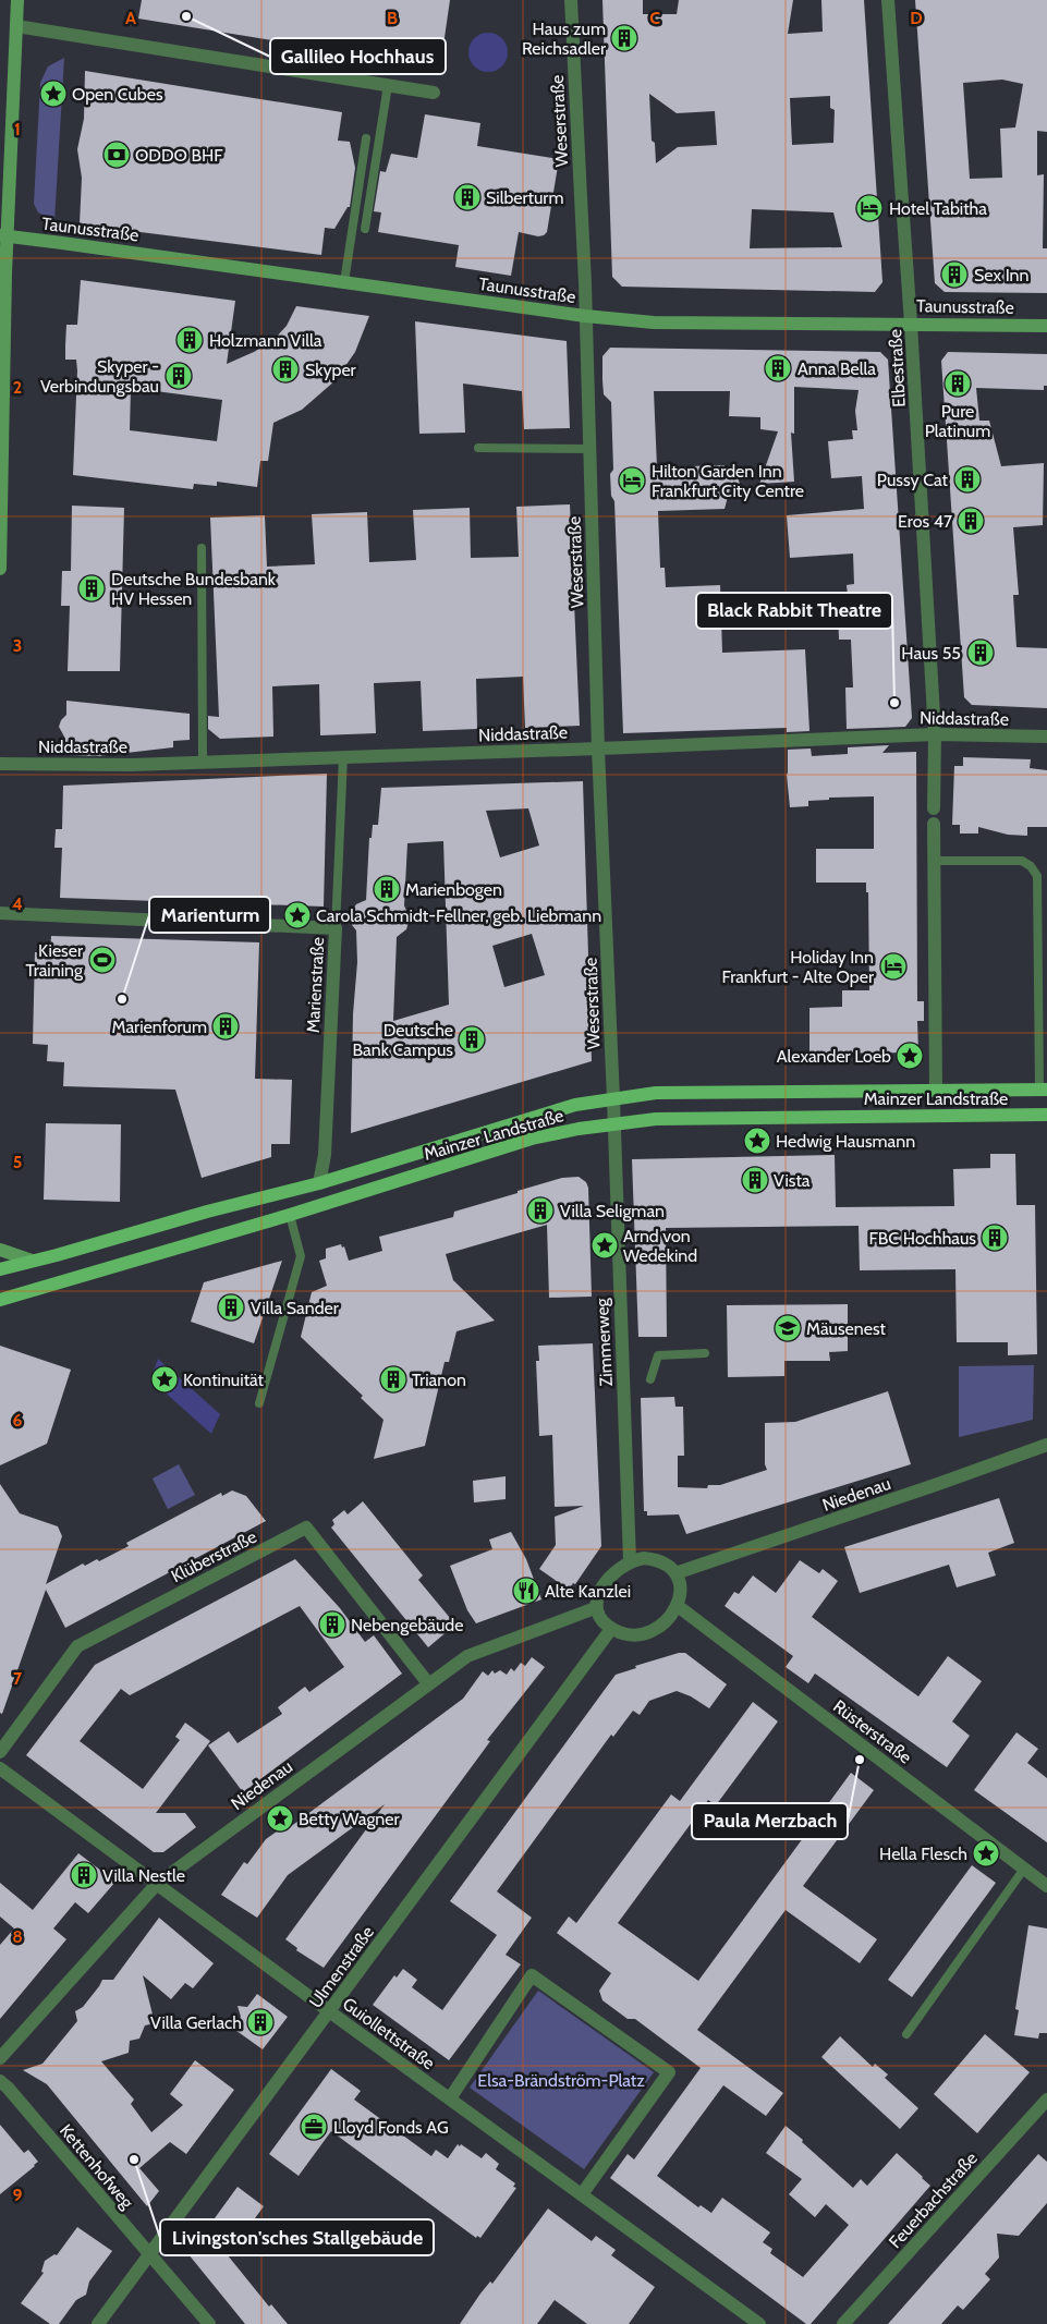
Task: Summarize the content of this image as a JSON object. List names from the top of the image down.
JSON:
{
  "streets": {
    "main road": ["Taunusstraße", "Mainzer Landstraße"],
    "street": [
      "Weserstraße",
      "Elbestraße",
      "Niddastraße",
      "Marienstraße",
      "Zimmerweg",
      "Niedenau",
      "Klüberstraße",
      "Rüsterstraße",
      "Ulmenstraße",
      "Guiollettstraße",
      "Kettenhofweg",
      "Feuerbachstraße"
    ]
  },
  "crossings": [
    ["Weserstraße", "Taunusstraße"],
    ["Weserstraße", "Niddastraße"],
    ["Weserstraße", "Mainzer Landstraße"],
    ["Weserstraße", "Zimmerweg"],
    ["Taunusstraße", "Elbestraße"],
    ["Elbestraße", "Niddastraße"],
    ["Marienstraße", "Mainzer Landstraße"],
    ["Mainzer Landstraße", "Zimmerweg"],
    ["Zimmerweg", "Niedenau"],
    ["Zimmerweg", "Rüsterstraße"],
    ["Zimmerweg", "Ulmenstraße"],
    ["Niedenau", "Klüberstraße"],
    ["Niedenau", "Rüsterstraße"],
    ["Niedenau", "Ulmenstraße"],
    ["Niedenau", "Guiollettstraße"],
    ["Rüsterstraße", "Ulmenstraße"],
    ["Ulmenstraße", "Guiollettstraße"],
    ["Ulmenstraße", "Kettenhofweg"]
  ],
  "parks": ["Elsa-Brändström-Platz"],
  "places": {
    "other": [
      "Gallileo Hochhaus",
      "Black Rabbit Theatre",
      "Marienturm",
      "Paula Merzbach",
      "Livingston'sches Stallgebäude"
    ],
    "building": [
      "Haus zum Reichsadler",
      "Silberturm",
      "Sex Inn",
      "Holzmann Villa",
      "Anna Bella",
      "Skyper",
      "Skyper - Verbindungsbau",
      "Pure Platinum",
      "Pussy Cat",
      "Eros 47",
      "Deutsche Bundesbank HV Hessen",
      "Haus 55",
      "Marienbogen",
      "Marienforum",
      "Deutsche Bank Campus",
      "Vista",
      "Villa Seligman",
      "FBC Hochhaus",
      "Villa Sander",
      "Trianon",
      "Nebengebäude",
      "Villa Nestle",
      "Villa Gerlach"
    ],
    "place": [
      "Open Cubes",
      "Carola Schmidt-Fellner, geb. Liebmann",
      "Alexander Loeb",
      "Hedwig Hausmann",
      "Arnd von Wedekind",
      "Kontinuität",
      "Betty Wagner",
      "Hella Flesch"
    ],
    "bank": ["ODDO BHF"],
    "hotel": ["Hotel Tabitha", "Hilton Garden Inn Frankfurt City Centre", "Holiday Inn Frankfurt - Alte Oper"],
    "sports": ["Kieser Training"],
    "school or university": ["Mäusenest"],
    "restaurant": ["Alte Kanzlei"],
    "office": ["Lloyd Fonds AG"]
  },
  "grid": {
    "columns": [
      "A",
      "B",
      "C",
      "D"
    ],
    "rows": [
      "1",
      "2",
      "3",
      "4",
      "5",
      "6",
      "7",
      "8",
      "9"
    ]
  }
}
